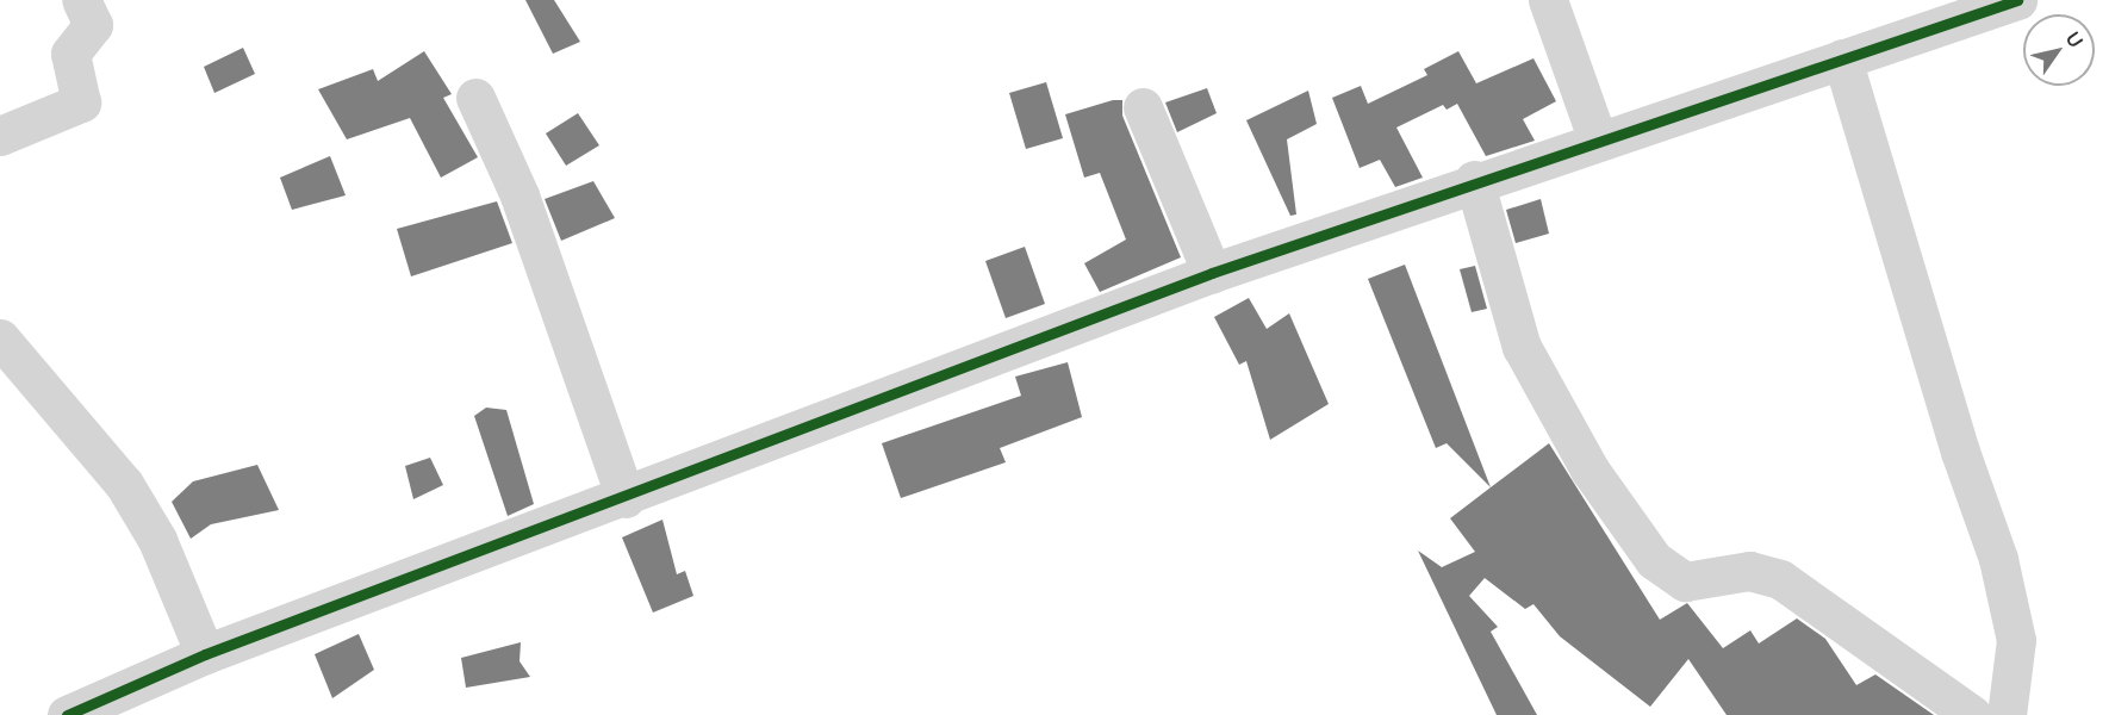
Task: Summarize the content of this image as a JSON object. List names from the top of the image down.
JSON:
{
  "north": "top right"
}
